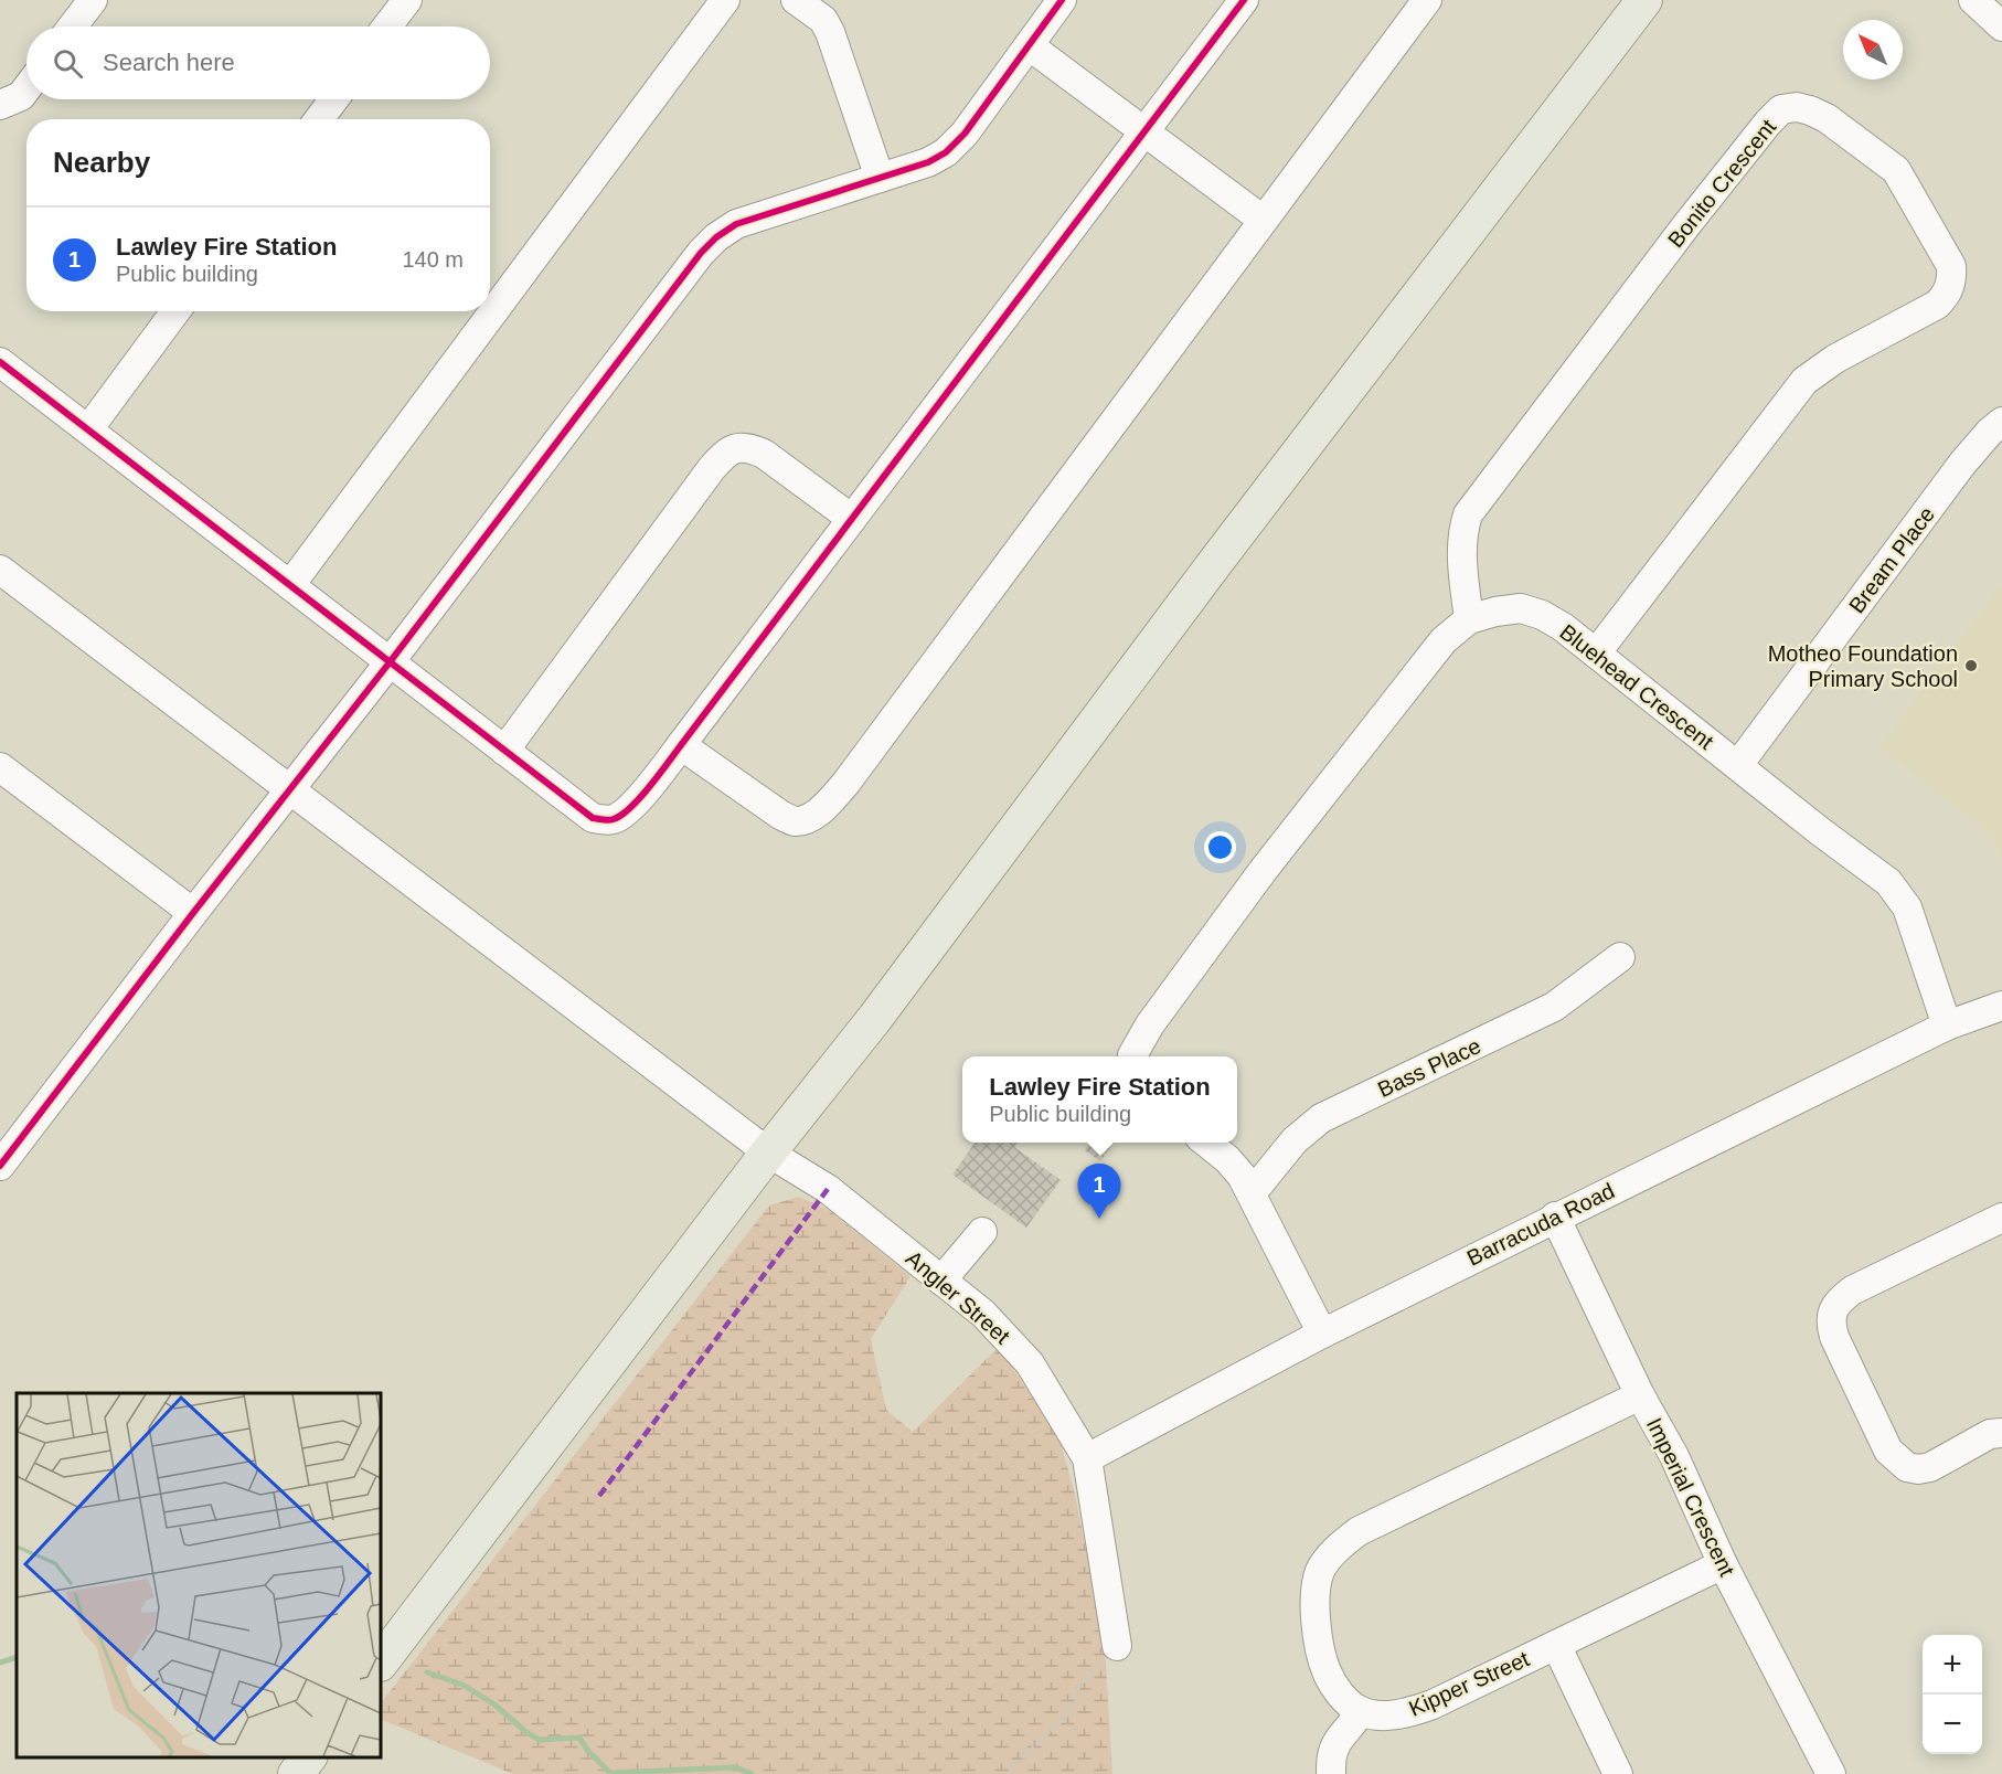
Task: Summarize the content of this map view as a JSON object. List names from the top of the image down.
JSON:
{
  "streets": {
    "street": [
      "Bonito Crescent",
      "Bream Place",
      "Bluehead Crescent",
      "Bass Place",
      "Barracuda Road",
      "Angler Street",
      "Imperial Crescent",
      "Kipper Street"
    ]
  },
  "crossings": [
    ["Bonito Crescent", "Bluehead Crescent"],
    ["Bream Place", "Bluehead Crescent"],
    ["Bluehead Crescent", "Barracuda Road"],
    ["Barracuda Road", "Angler Street"],
    ["Barracuda Road", "Imperial Crescent"],
    ["Imperial Crescent", "Kipper Street"]
  ],
  "places": ["Motheo Foundation Primary School"],
  "north": "top left",
  "page": {
    "search": "Search here",
    "heading": "Nearby",
    "list": [
      {
        "mark": "1",
        "name": "Lawley Fire Station",
        "note": "Public building",
        "value": "140 m"
      }
    ],
    "popup": ["Lawley Fire Station", "Public building"],
    "pins": "1",
    "map_buttons": ["+", "−"]
  }
}
